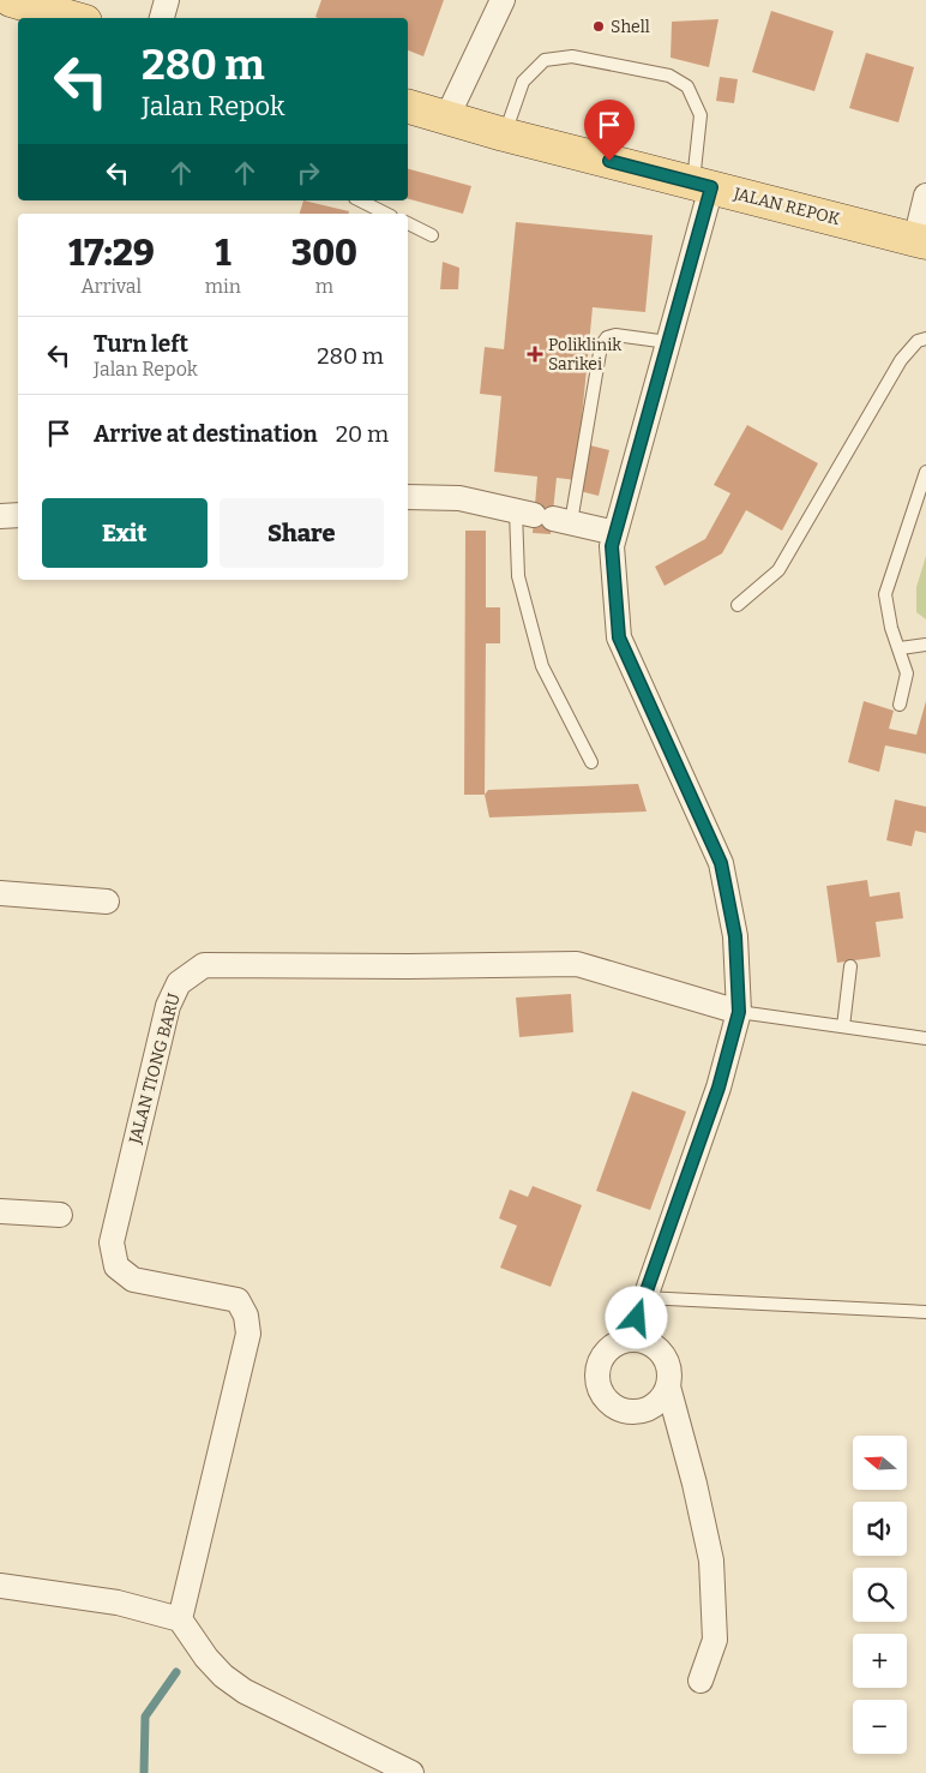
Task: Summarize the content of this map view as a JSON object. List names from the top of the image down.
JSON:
{
  "streets": {
    "main road": ["JALAN REPOK"],
    "street": ["JALAN TIONG BARU"]
  },
  "places": {
    "other": ["Shell"],
    "health": ["Poliklinik Sarikei"]
  },
  "north": "left",
  "page": {
    "turn": ["280 m", "Jalan Repok"],
    "eta": [
      "17:29",
      "Arrival",
      "1",
      "min",
      "300",
      "m"
    ],
    "list": [
      {
        "name": "Turn left",
        "note": "Jalan Repok",
        "value": "280 m"
      },
      {
        "name": "Arrive at destination",
        "value": "20 m"
      }
    ],
    "buttons": ["Exit", "Share"],
    "map_buttons": ["+", "−"]
  }
}
